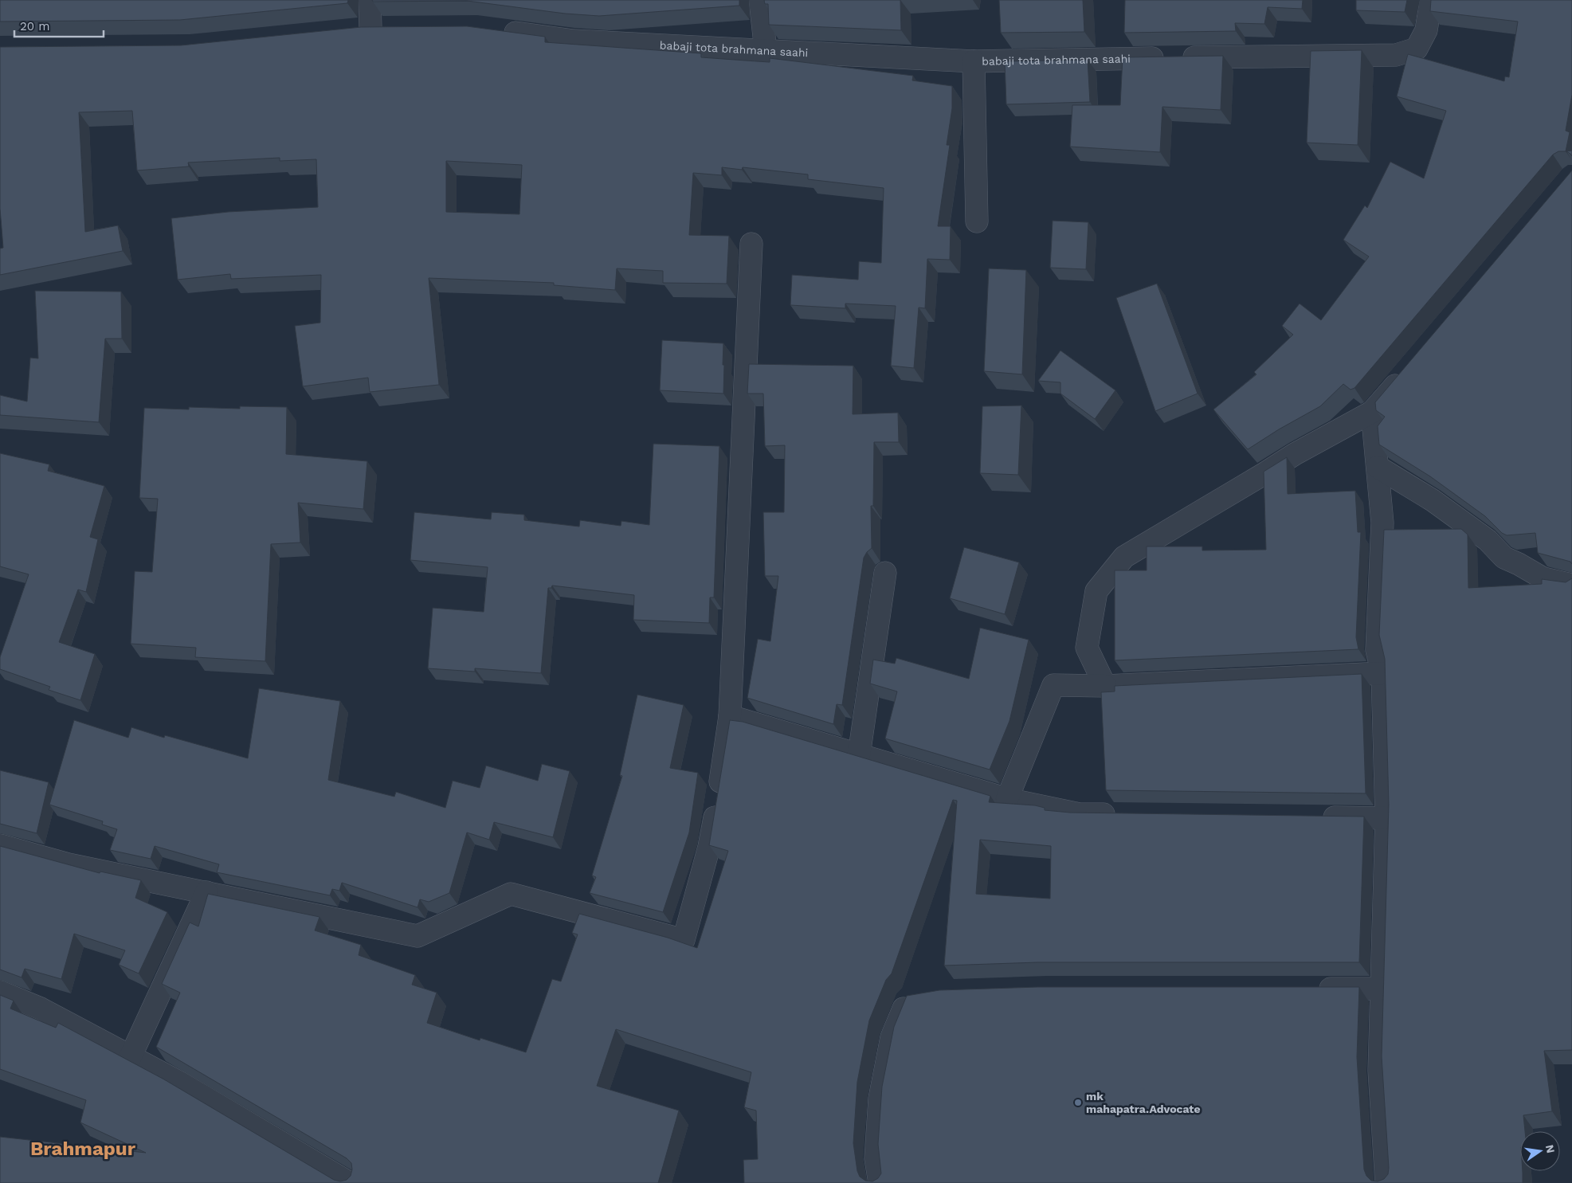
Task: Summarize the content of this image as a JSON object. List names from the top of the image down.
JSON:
{
  "streets": {
    "street": ["babaji tota brahmana saahi"]
  },
  "districts": ["Brahmapur"],
  "places": ["mk mahapatra.Advocate"],
  "scale_bar": "20 m",
  "north": "right"
}
